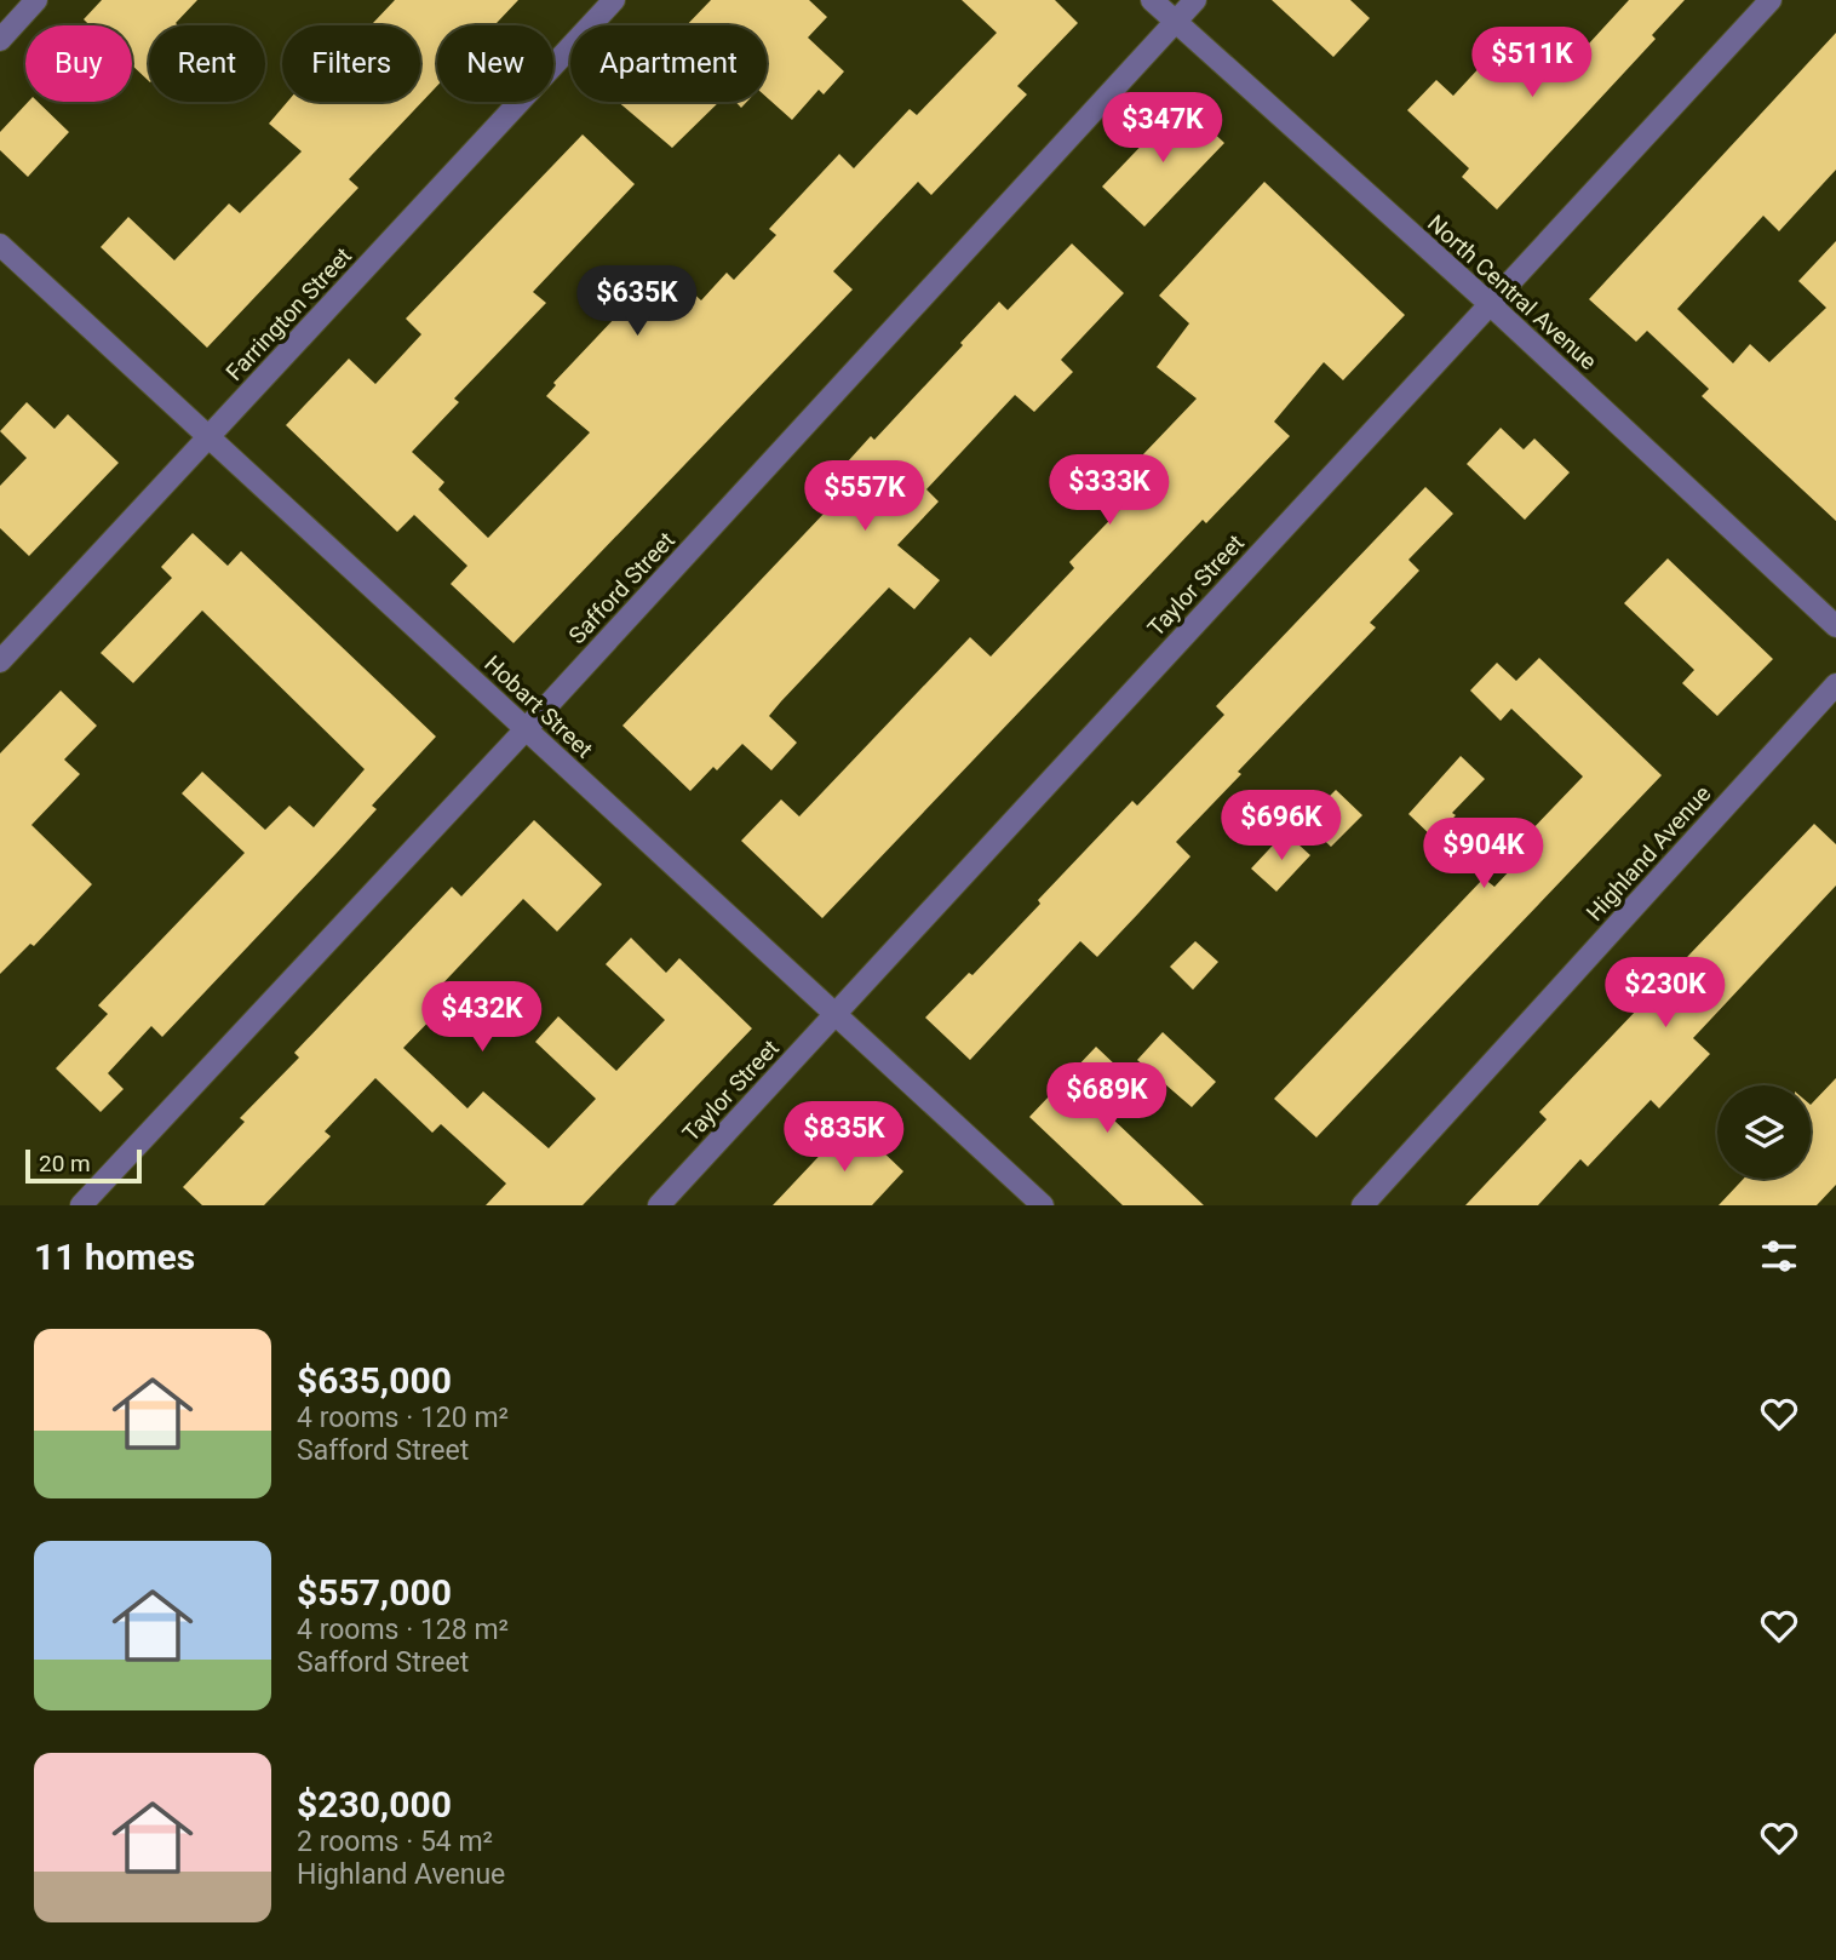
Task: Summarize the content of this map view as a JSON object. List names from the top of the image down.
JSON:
{
  "streets": {
    "street": [
      "North Central Avenue",
      "Farrington Street",
      "Taylor Street",
      "Safford Street",
      "Hobart Street",
      "Highland Avenue"
    ]
  },
  "crossings": [
    ["North Central Avenue", "Taylor Street"],
    ["North Central Avenue", "Safford Street"],
    ["Farrington Street", "Hobart Street"],
    ["Taylor Street", "Hobart Street"],
    ["Safford Street", "Hobart Street"]
  ],
  "scale_bar": "20 m",
  "page": {
    "chip": [
      "Buy",
      "Rent",
      "Filters",
      "New",
      "Apartment"
    ],
    "price": [
      "$511K",
      "$347K",
      "$635K",
      "$333K",
      "$557K",
      "$696K",
      "$904K",
      "$230K",
      "$432K",
      "$689K",
      "$835K"
    ],
    "scale": "20 m",
    "heading": "11 homes",
    "list": [
      {
        "name": "$635,000",
        "note": "4 rooms · 120 m² · Safford Street"
      },
      {
        "name": "$557,000",
        "note": "4 rooms · 128 m² · Safford Street"
      },
      {
        "name": "$230,000",
        "note": "2 rooms · 54 m² · Highland Avenue"
      }
    ]
  }
}
